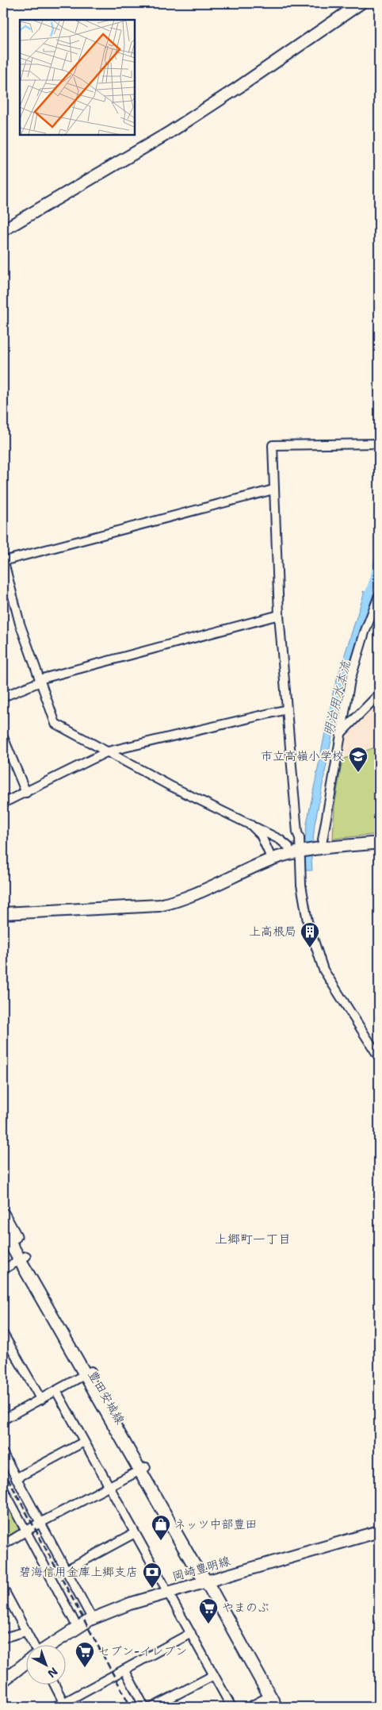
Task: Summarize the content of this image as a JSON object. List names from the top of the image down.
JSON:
{
  "streets": {
    "main road": ["豊田安城線"],
    "street": ["岡崎豊明線"]
  },
  "crossings": [
    ["豊田安城線", "岡崎豊明線"]
  ],
  "districts": ["上郷町一丁目"],
  "water": ["明治用水本流"],
  "places": {
    "school or university": ["市立高嶺小学校"],
    "building": ["上高根局"],
    "shop": ["ネッツ中部豊田"],
    "bank": ["碧海信用金庫上郷支店"],
    "supermarket": ["やまのぶ", "セブン-イレブン"]
  },
  "north": "bottom right"
}
